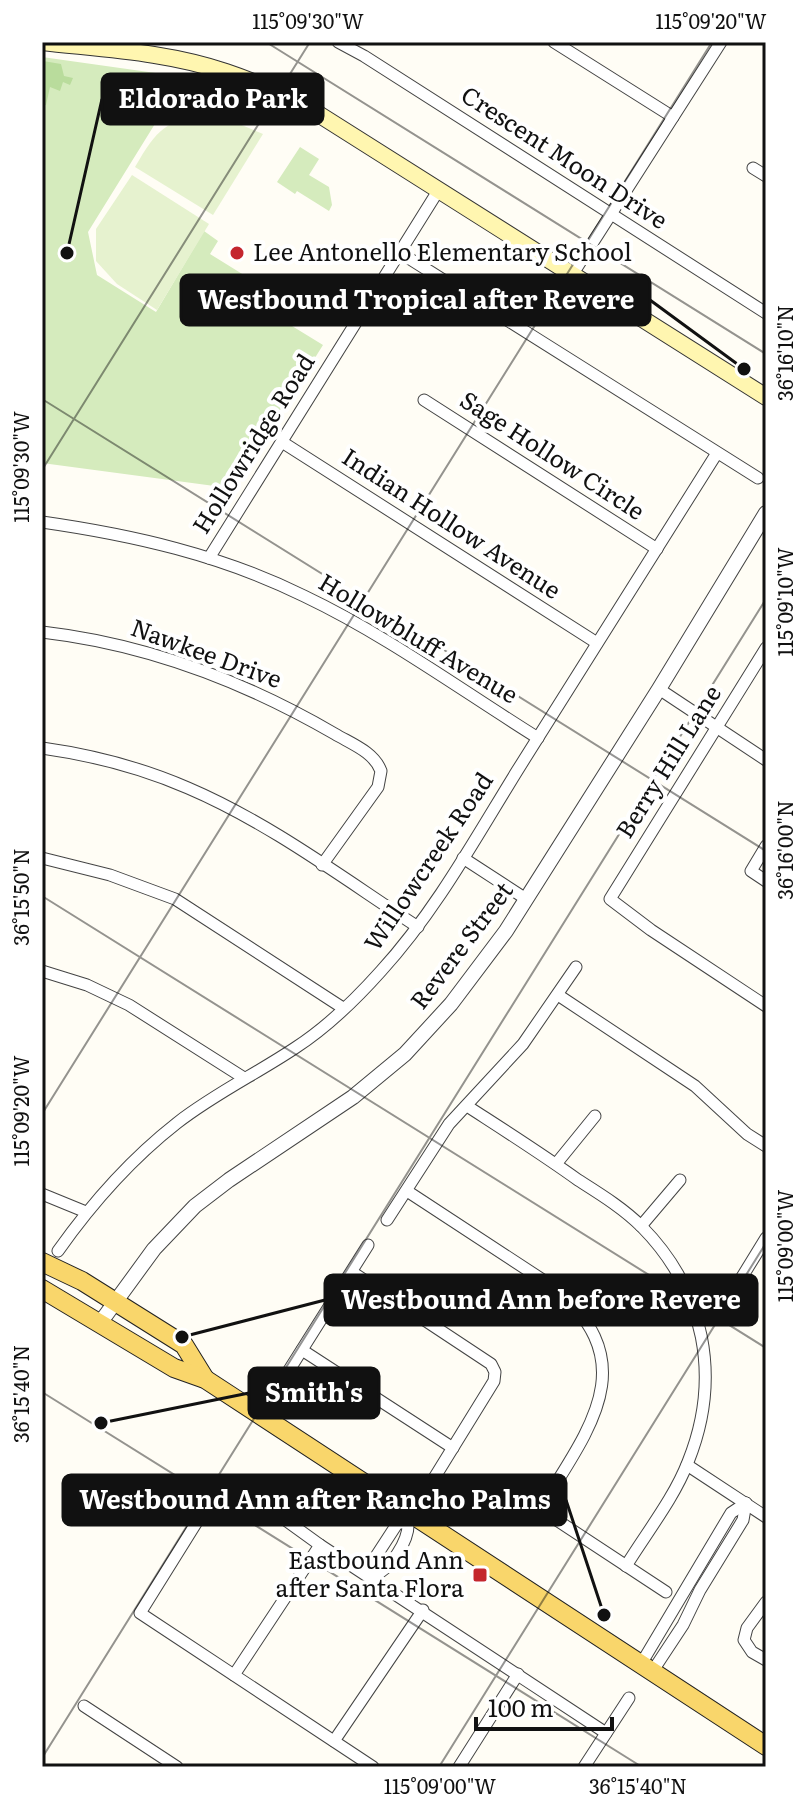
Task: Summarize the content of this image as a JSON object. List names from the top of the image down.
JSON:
{
  "streets": {
    "street": [
      "Crescent Moon Drive",
      "Hollowridge Road",
      "Sage Hollow Circle",
      "Indian Hollow Avenue",
      "Hollowbluff Avenue",
      "Nawkee Drive",
      "Berry Hill Lane",
      "Willowcreek Road",
      "Revere Street"
    ]
  },
  "crossings": [
    ["Hollowridge Road", "Indian Hollow Avenue"],
    ["Hollowridge Road", "Hollowbluff Avenue"],
    ["Sage Hollow Circle", "Willowcreek Road"],
    ["Indian Hollow Avenue", "Willowcreek Road"],
    ["Hollowbluff Avenue", "Willowcreek Road"]
  ],
  "places": {
    "other": [
      "Eldorado Park",
      "Lee Antonello Elementary School",
      "Westbound Tropical after Revere",
      "Westbound Ann before Revere",
      "Smith's",
      "Westbound Ann after Rancho Palms"
    ],
    "transit": ["Eastbound Ann after Santa Flora"]
  },
  "scale_bar": "100 m",
  "coordinates": [
    "115°09'30\"W",
    "115°09'20\"W",
    "36°16'10\"N",
    "115°09'10\"W",
    "36°16'00\"N",
    "36°15'50\"N",
    "115°09'00\"W",
    "36°15'40\"N"
  ]
}
